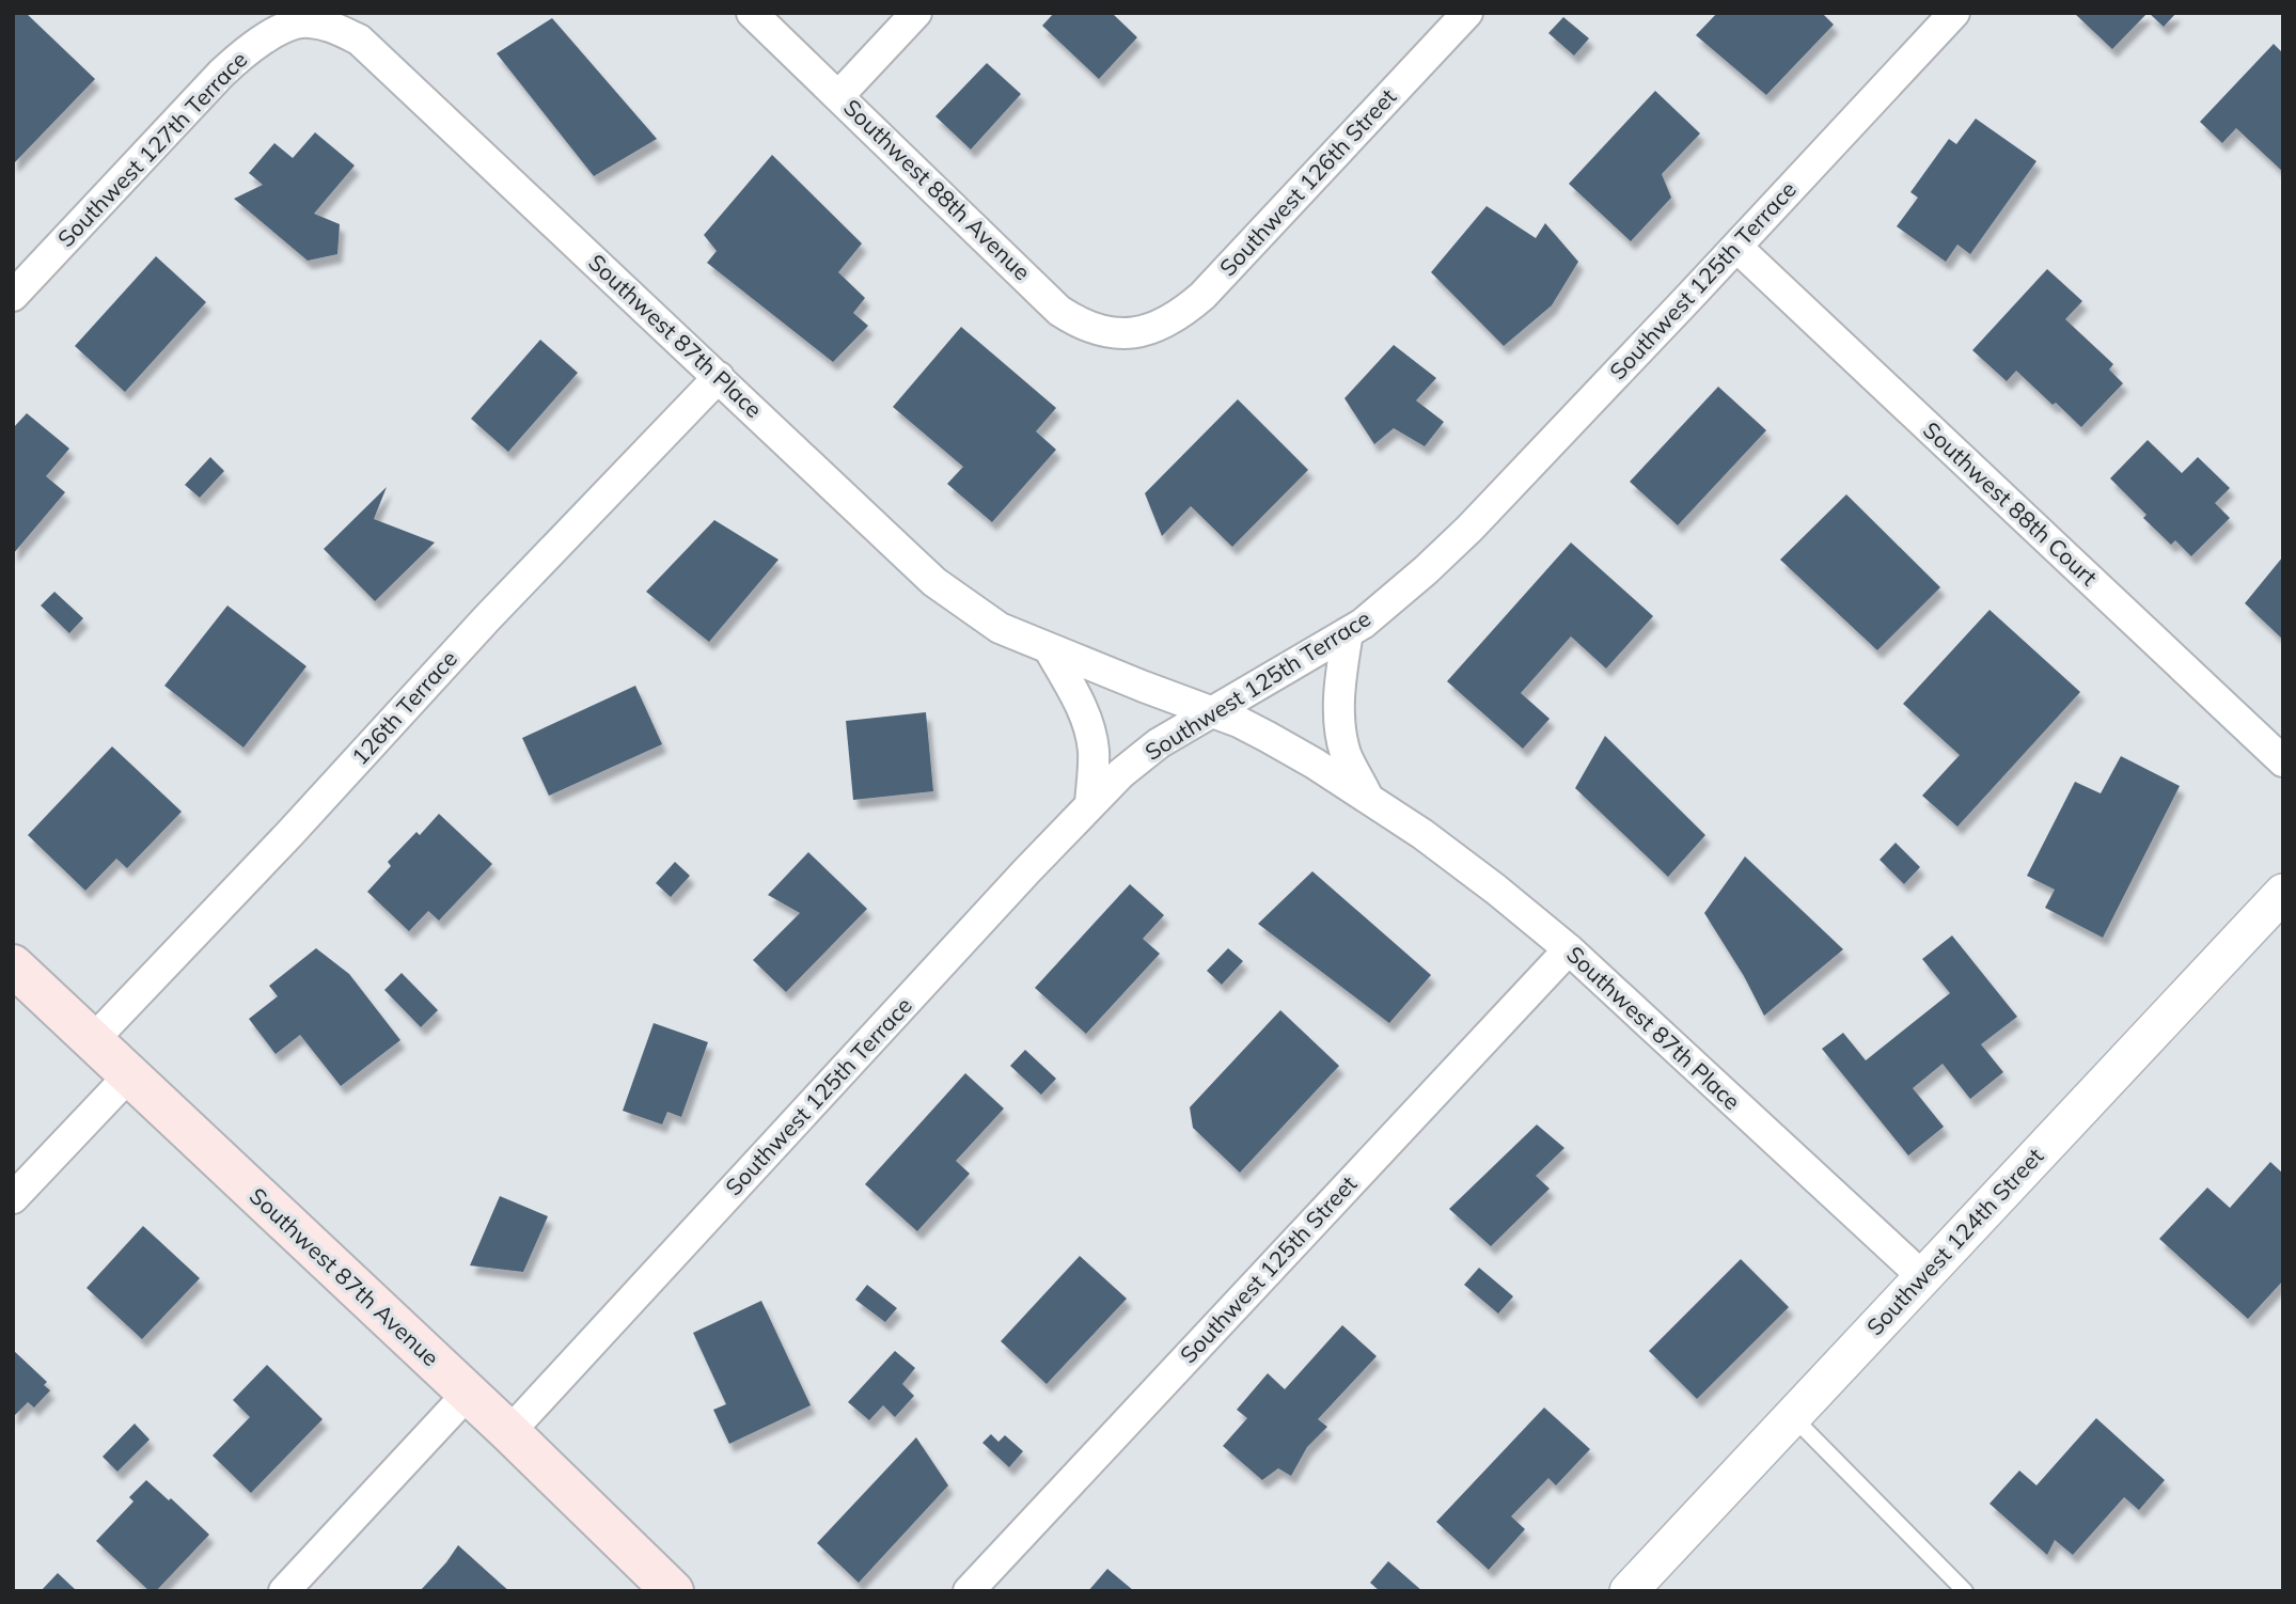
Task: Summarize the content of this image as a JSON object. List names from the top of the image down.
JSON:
{
  "streets": {
    "main road": ["Southwest 87th Avenue"],
    "street": [
      "Southwest 127th Terrace",
      "Southwest 126th Street",
      "Southwest 88th Avenue",
      "Southwest 125th Terrace",
      "Southwest 87th Place",
      "Southwest 88th Court",
      "126th Terrace",
      "Southwest 124th Street",
      "Southwest 125th Street"
    ]
  },
  "crossings": [
    ["Southwest 127th Terrace", "Southwest 87th Place"],
    ["Southwest 126th Street", "Southwest 88th Avenue"],
    ["Southwest 125th Terrace", "Southwest 87th Place"],
    ["Southwest 125th Terrace", "Southwest 88th Court"],
    ["Southwest 125th Terrace", "Southwest 87th Avenue"],
    ["Southwest 87th Place", "126th Terrace"],
    ["Southwest 87th Place", "Southwest 124th Street"],
    ["Southwest 87th Place", "Southwest 125th Street"],
    ["126th Terrace", "Southwest 87th Avenue"]
  ]
}
